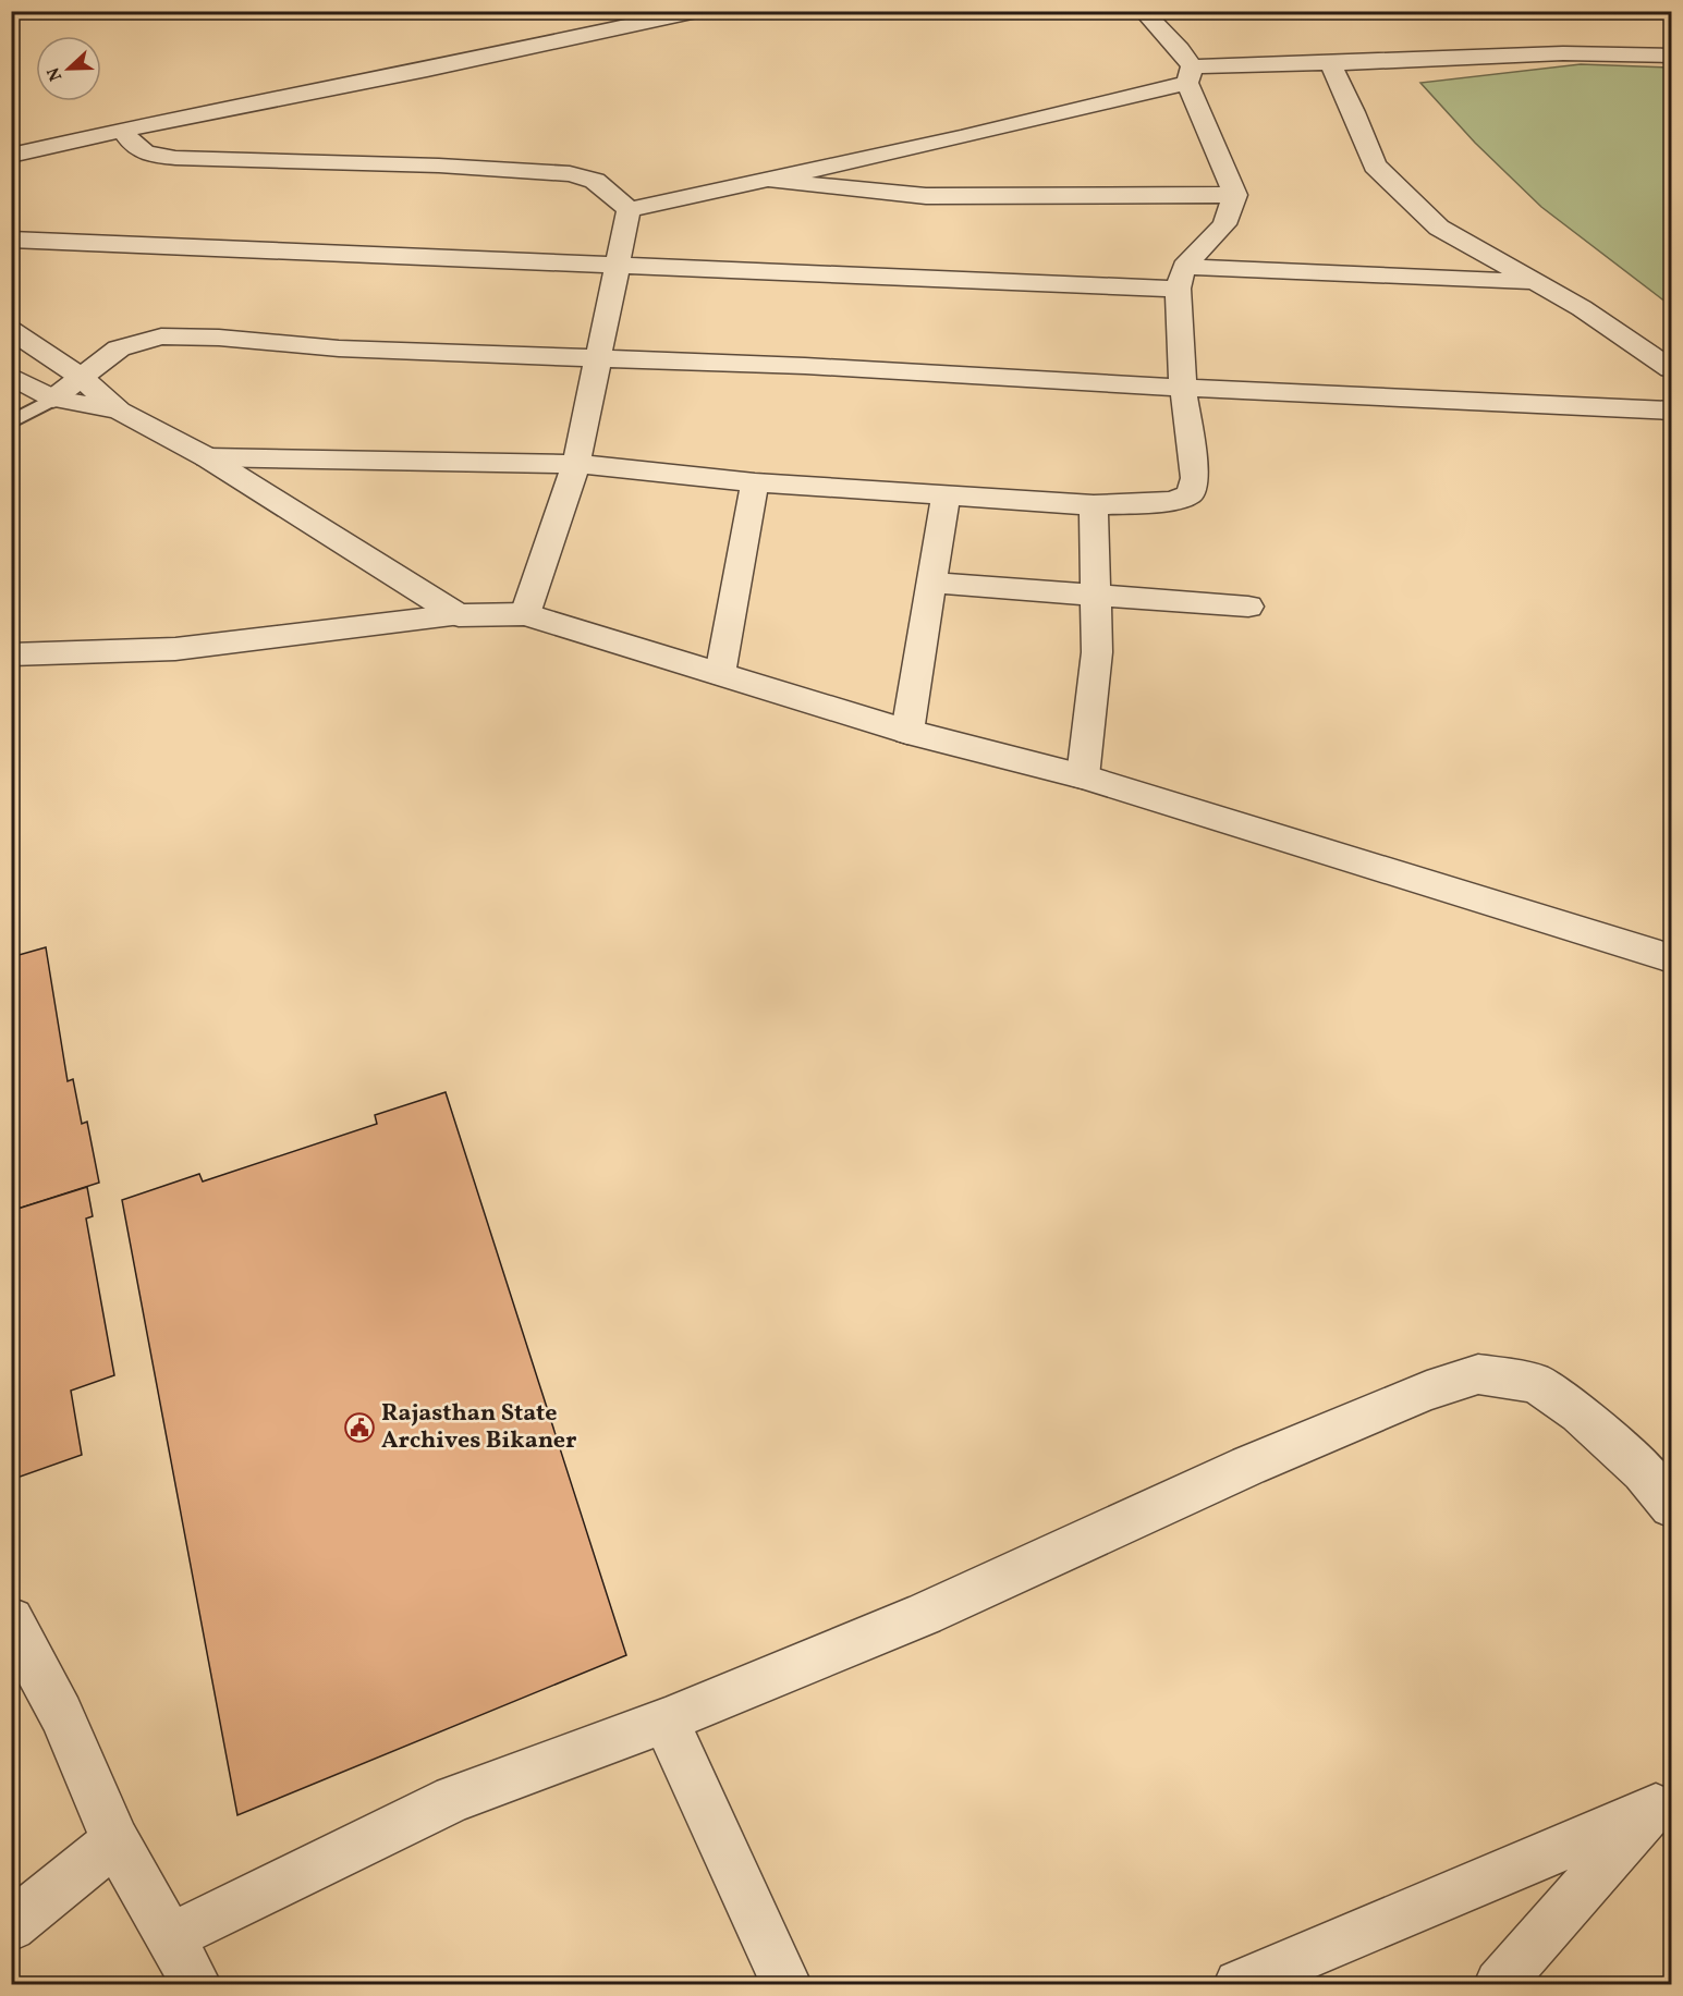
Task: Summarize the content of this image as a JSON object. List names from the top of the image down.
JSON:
{
  "places": {
    "public building": ["Rajasthan State Archives Bikaner"]
  },
  "north": "left"
}
